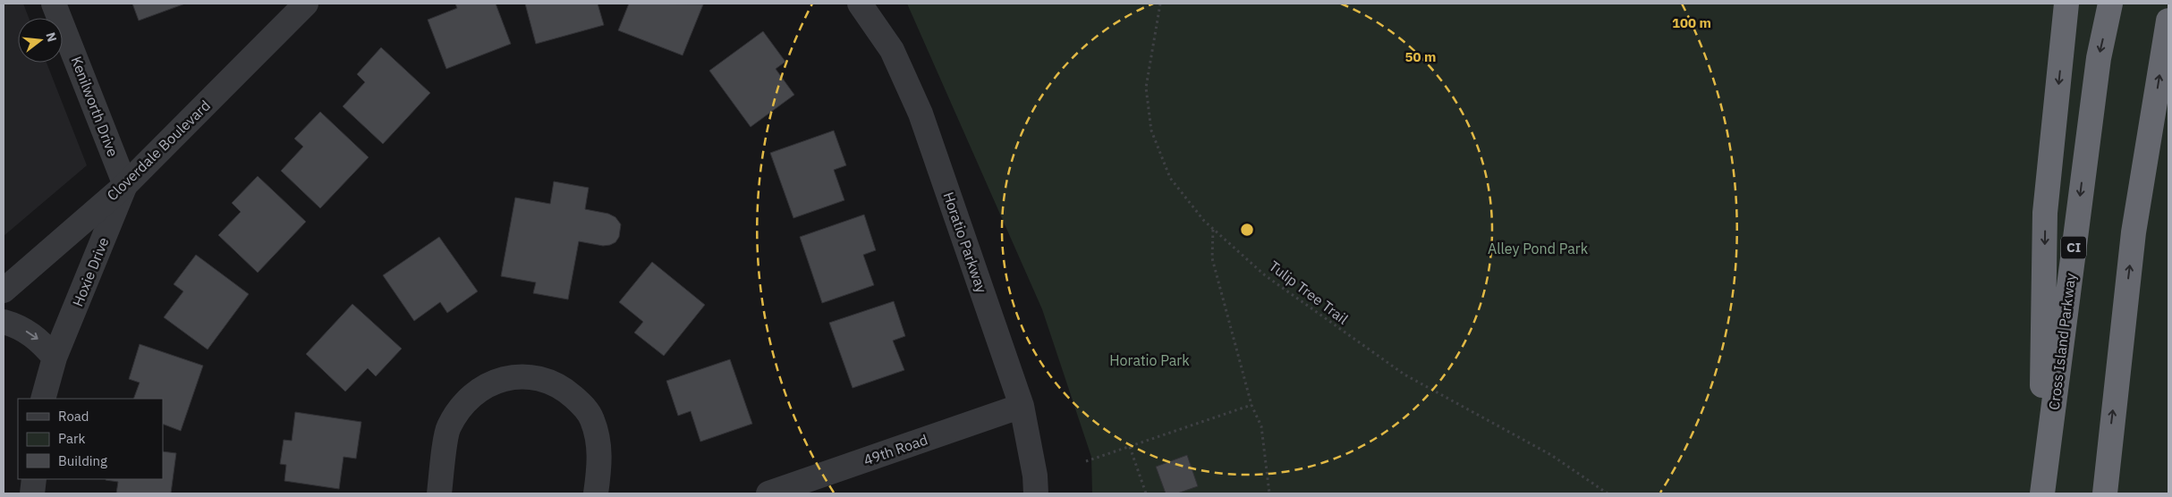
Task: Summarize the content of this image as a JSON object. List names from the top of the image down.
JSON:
{
  "streets": {
    "highway": ["CI", "Cross Island Parkway"],
    "street": [
      "Kenilworth Drive",
      "Cloverdale Boulevard",
      "Horatio Parkway",
      "Hoxie Drive",
      "49th Road"
    ],
    "path": ["Tulip Tree Trail"]
  },
  "crossings": [
    ["Kenilworth Drive", "Cloverdale Boulevard"],
    ["Kenilworth Drive", "Hoxie Drive"],
    ["Cloverdale Boulevard", "Hoxie Drive"],
    ["Horatio Parkway", "49th Road"]
  ],
  "parks": ["Alley Pond Park", "Horatio Park"],
  "legend": ["Road", "Park", "Building"],
  "north": "right",
  "rings": ["100 m", "50 m"]
}
